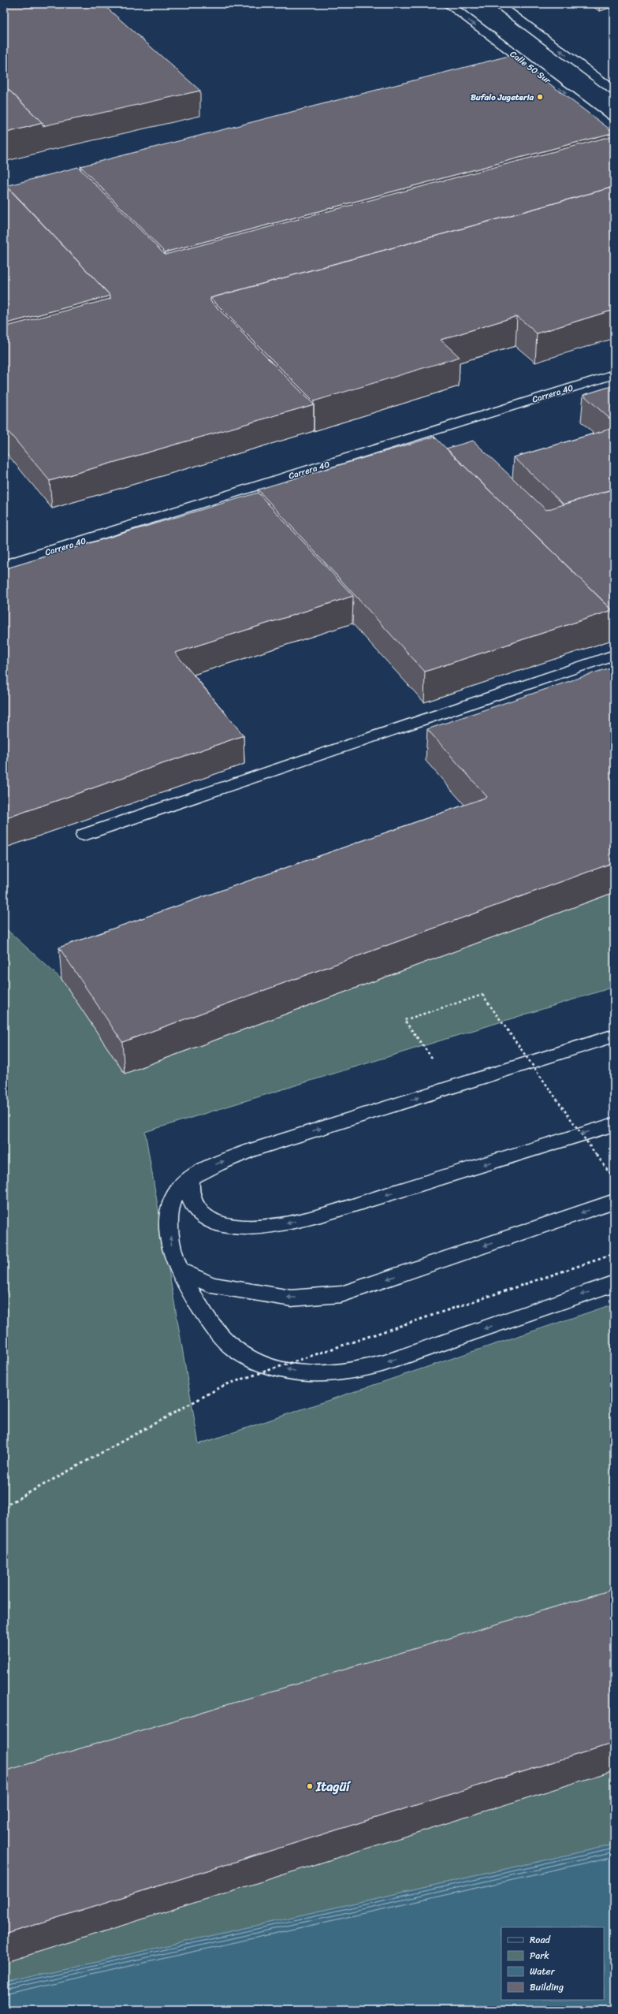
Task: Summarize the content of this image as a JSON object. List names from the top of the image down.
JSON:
{
  "streets": {
    "street": ["Calle 50 Sur", "Carrera 40"]
  },
  "places": ["Bufalo Jugeteria", "Itagüí"],
  "legend": [
    "Road",
    "Park",
    "Water",
    "Building"
  ]
}
